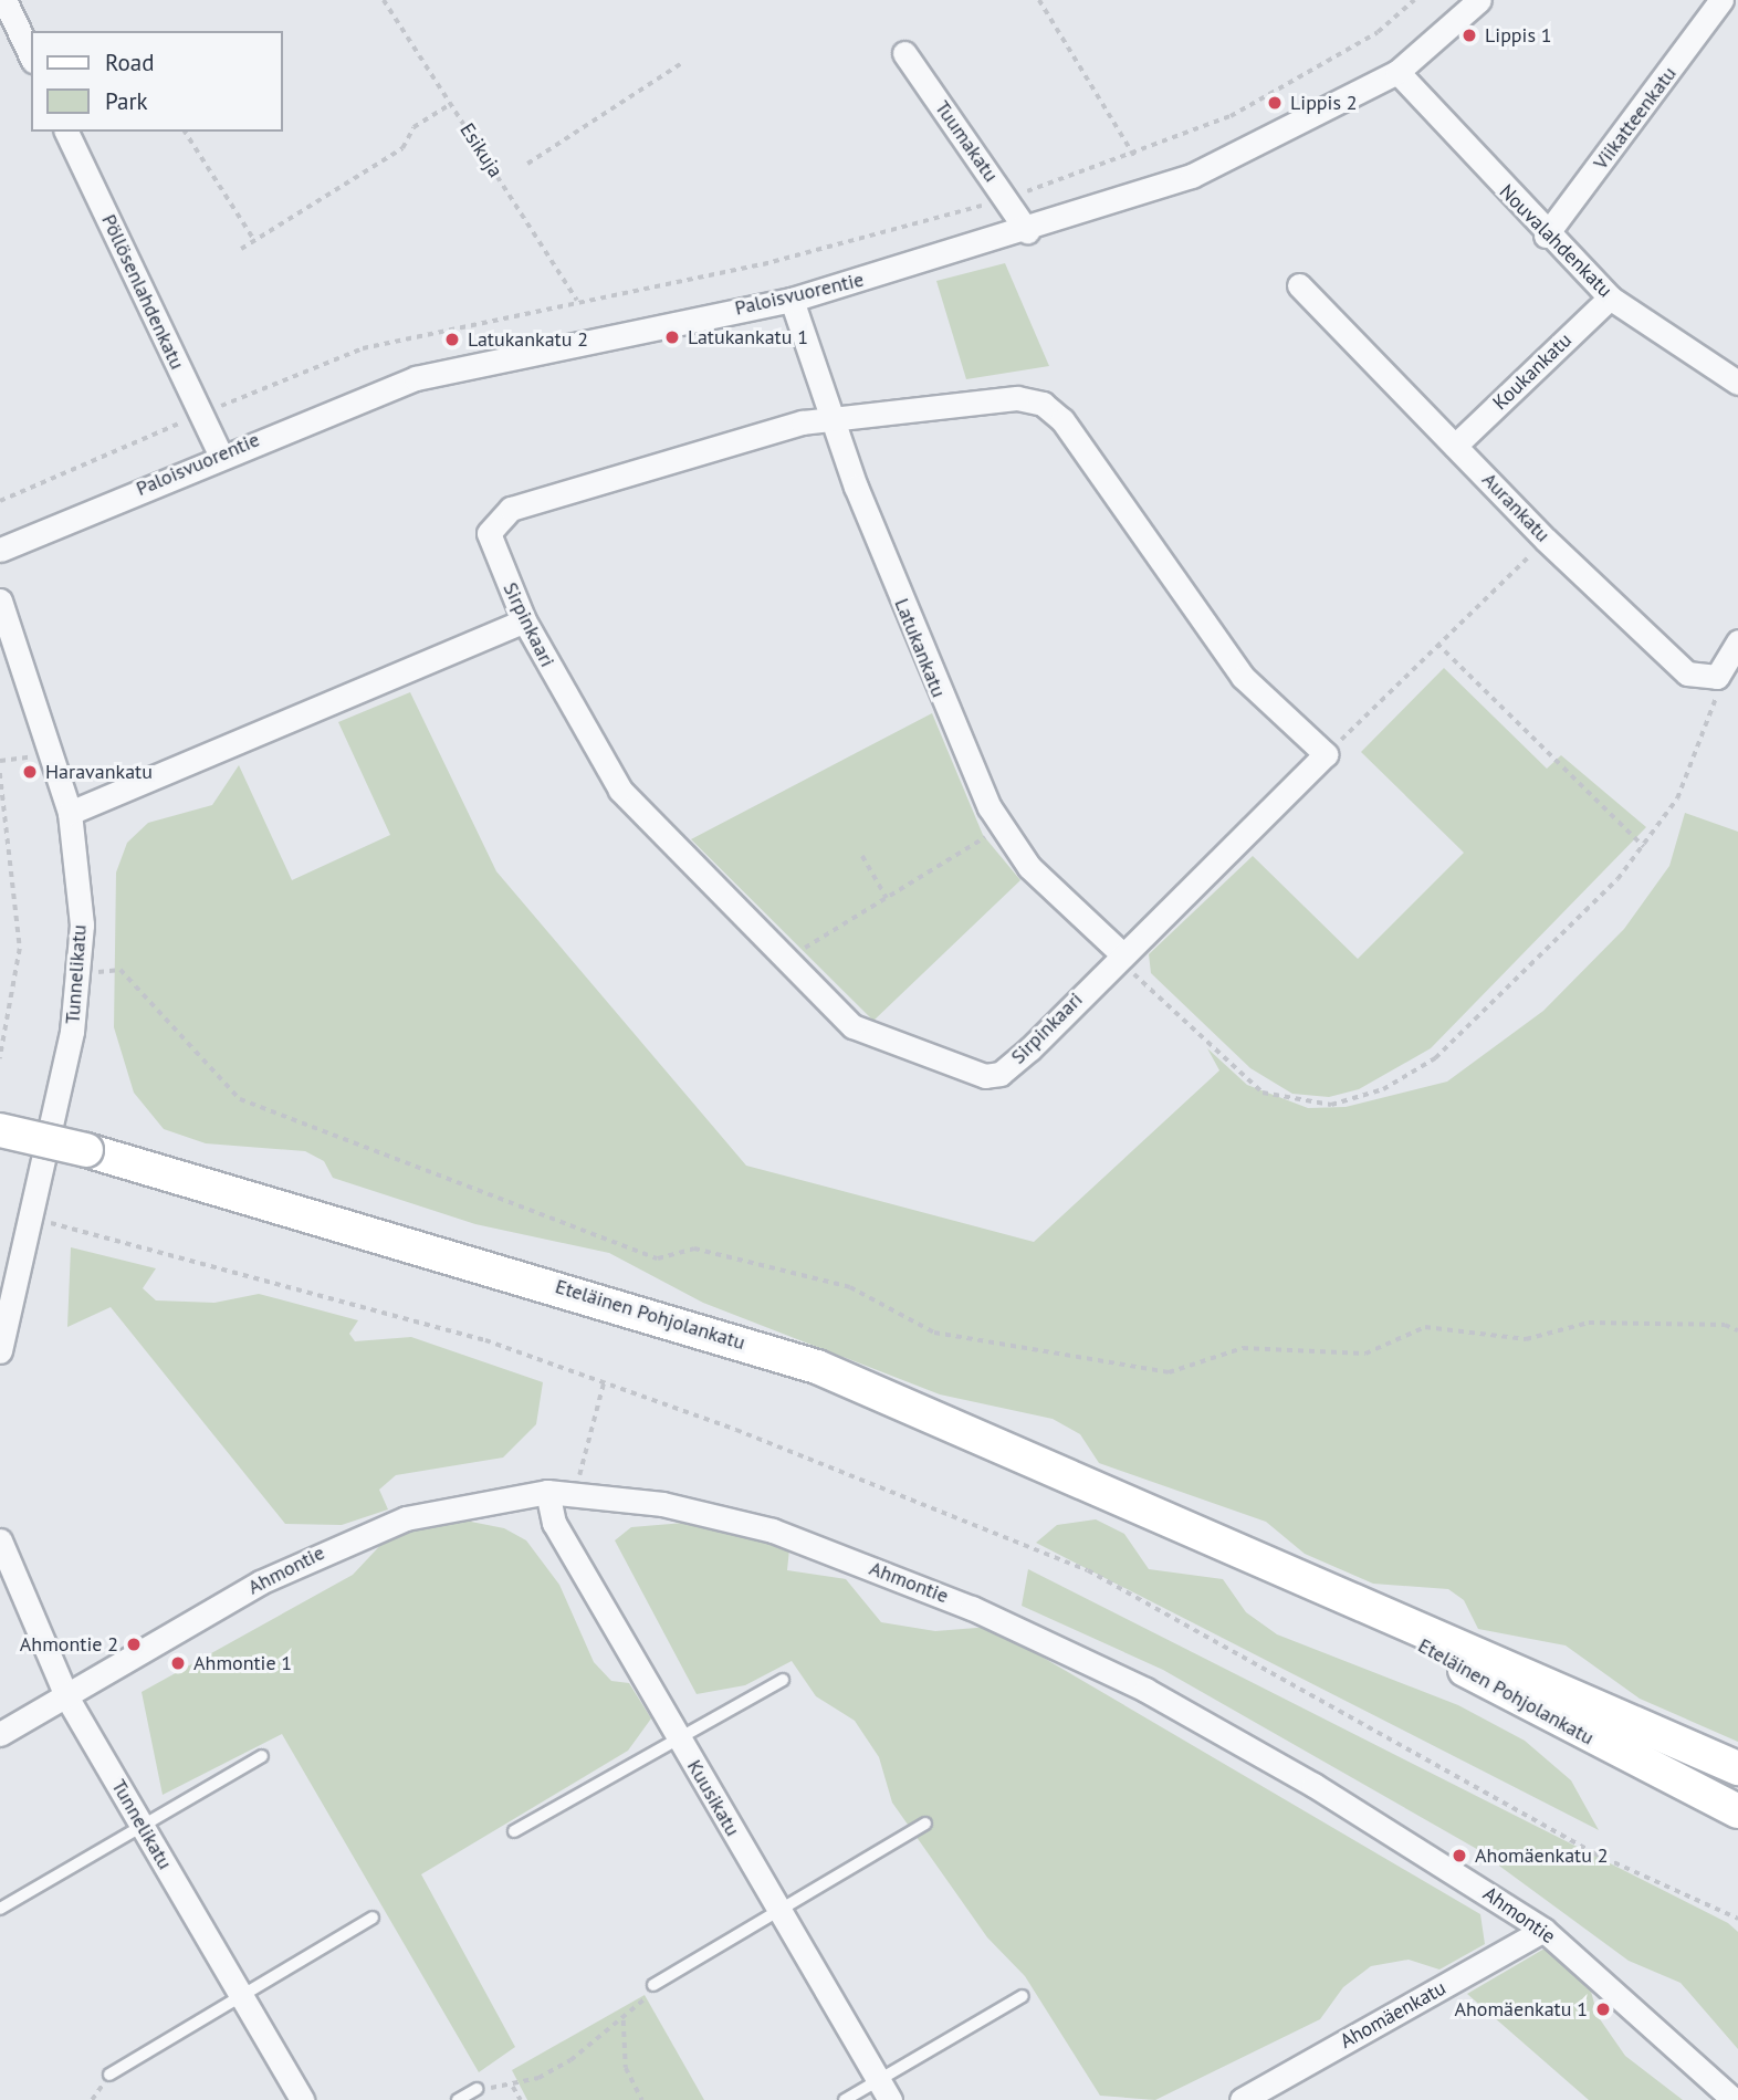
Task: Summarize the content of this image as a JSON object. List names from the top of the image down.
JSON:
{
  "streets": {
    "main road": ["Eteläinen Pohjolankatu"],
    "street": [
      "Viikatteenkatu",
      "Tuumakatu",
      "Nouvalahdenkatu",
      "Pöllösenlahdenkatu",
      "Paloisvuorentie",
      "Koukankatu",
      "Aurankatu",
      "Sirpinkaari",
      "Latukankatu",
      "Tunnelikatu",
      "Ahmontie",
      "Kuusikatu",
      "Ahomäenkatu"
    ],
    "path": ["Esikuja"]
  },
  "crossings": [
    ["Viikatteenkatu", "Nouvalahdenkatu"],
    ["Tuumakatu", "Paloisvuorentie"],
    ["Nouvalahdenkatu", "Paloisvuorentie"],
    ["Nouvalahdenkatu", "Koukankatu"],
    ["Pöllösenlahdenkatu", "Paloisvuorentie"],
    ["Paloisvuorentie", "Latukankatu"],
    ["Koukankatu", "Aurankatu"],
    ["Sirpinkaari", "Latukankatu"],
    ["Tunnelikatu", "Ahmontie"],
    ["Ahmontie", "Kuusikatu"],
    ["Ahmontie", "Ahomäenkatu"]
  ],
  "places": [
    "Lippis 1",
    "Lippis 2",
    "Latukankatu 1",
    "Latukankatu 2",
    "Haravankatu",
    "Ahmontie 2",
    "Ahmontie 1",
    "Ahomäenkatu 2",
    "Ahomäenkatu 1"
  ],
  "legend": ["Road", "Park"]
}
